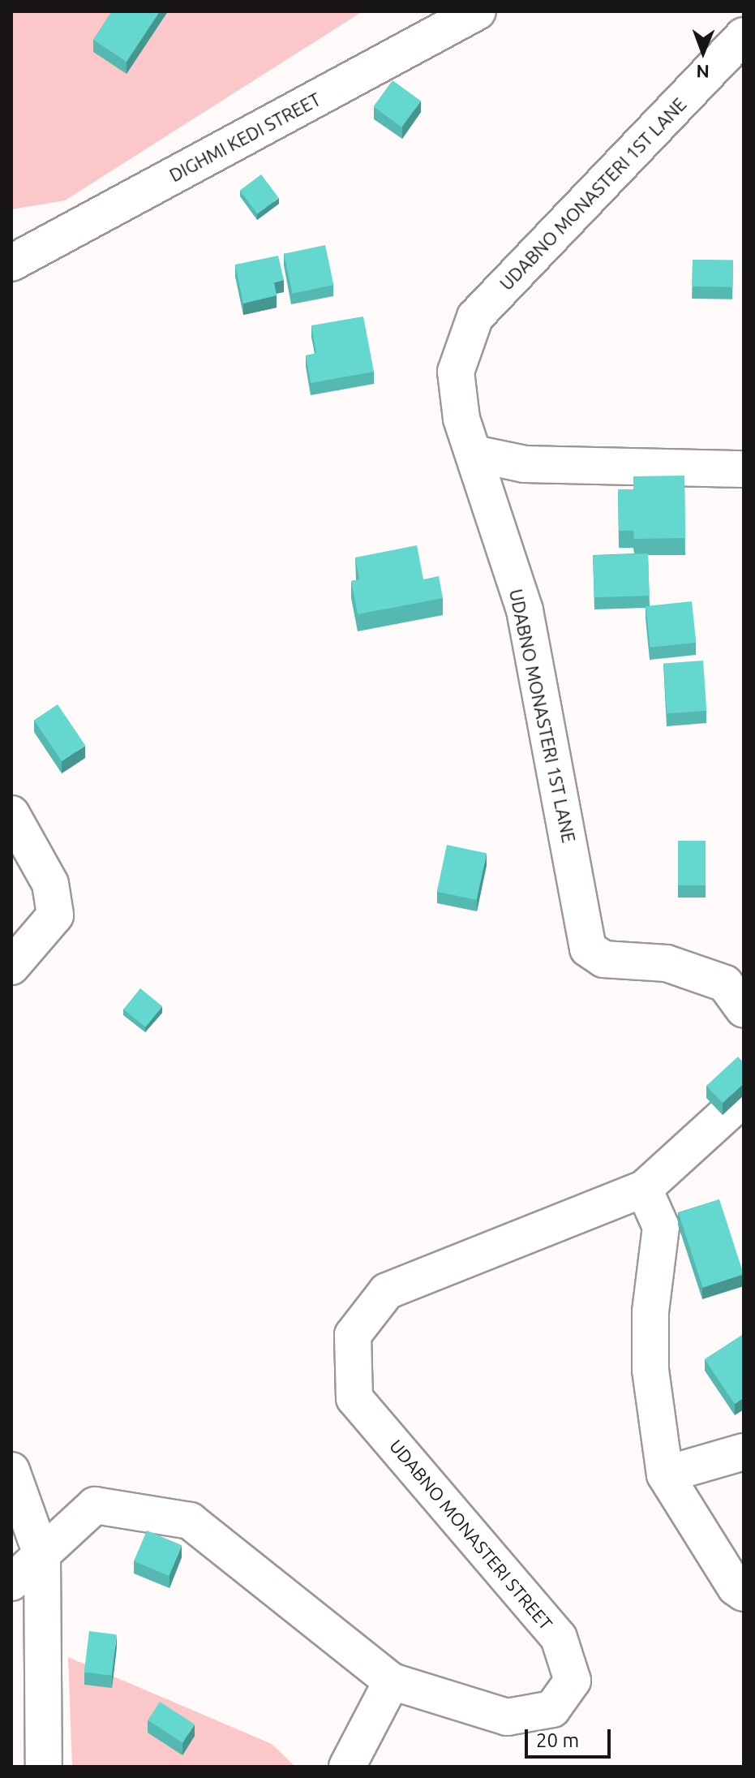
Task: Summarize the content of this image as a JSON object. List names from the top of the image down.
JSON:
{
  "streets": {
    "street": ["DIGHMI KEDI STREET", "UDABNO MONASTERI 1ST LANE", "UDABNO MONASTERI STREET"]
  },
  "scale_bar": "20 m",
  "north": "bottom"
}
